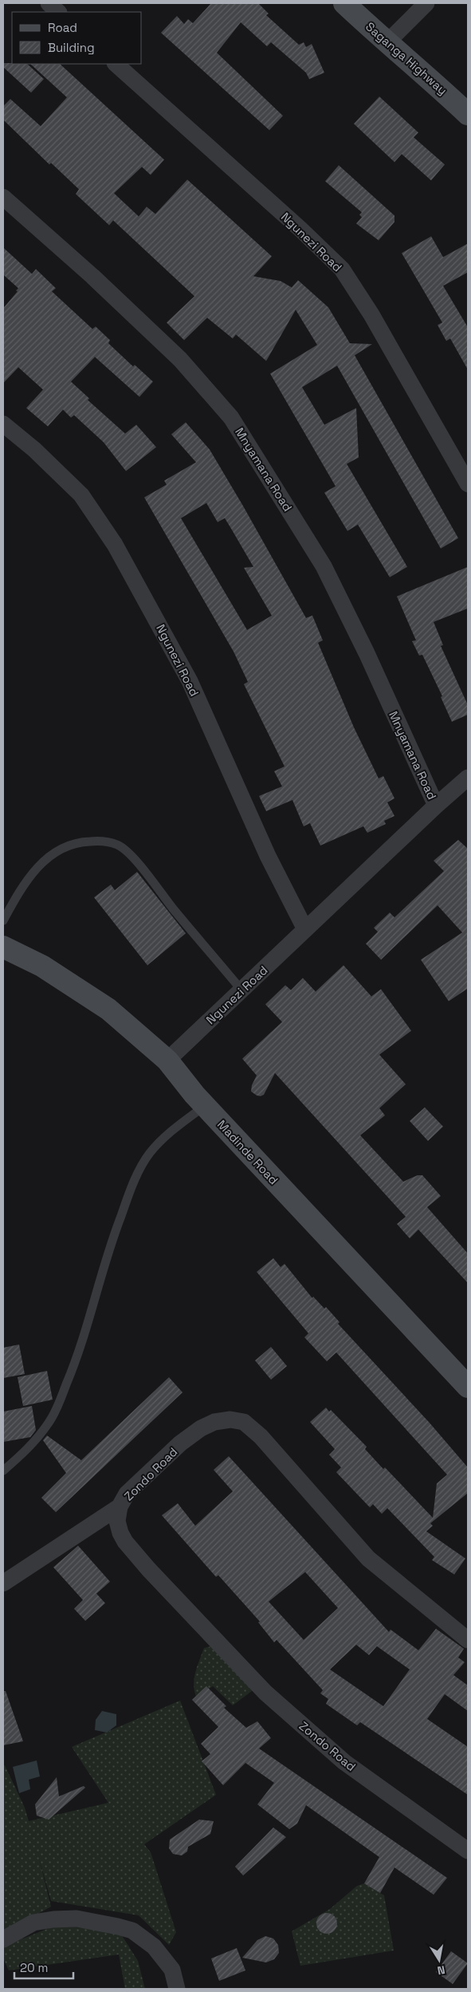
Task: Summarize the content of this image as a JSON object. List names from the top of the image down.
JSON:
{
  "streets": {
    "street": [
      "Saganga Highway",
      "Ngunezi Road",
      "Mnyamana Road",
      "Madinde Road",
      "Zondo Road"
    ]
  },
  "crossings": [
    ["Ngunezi Road", "Mnyamana Road"],
    ["Ngunezi Road", "Madinde Road"]
  ],
  "legend": ["Road", "Building"],
  "scale_bar": "20 m",
  "north": "bottom"
}
